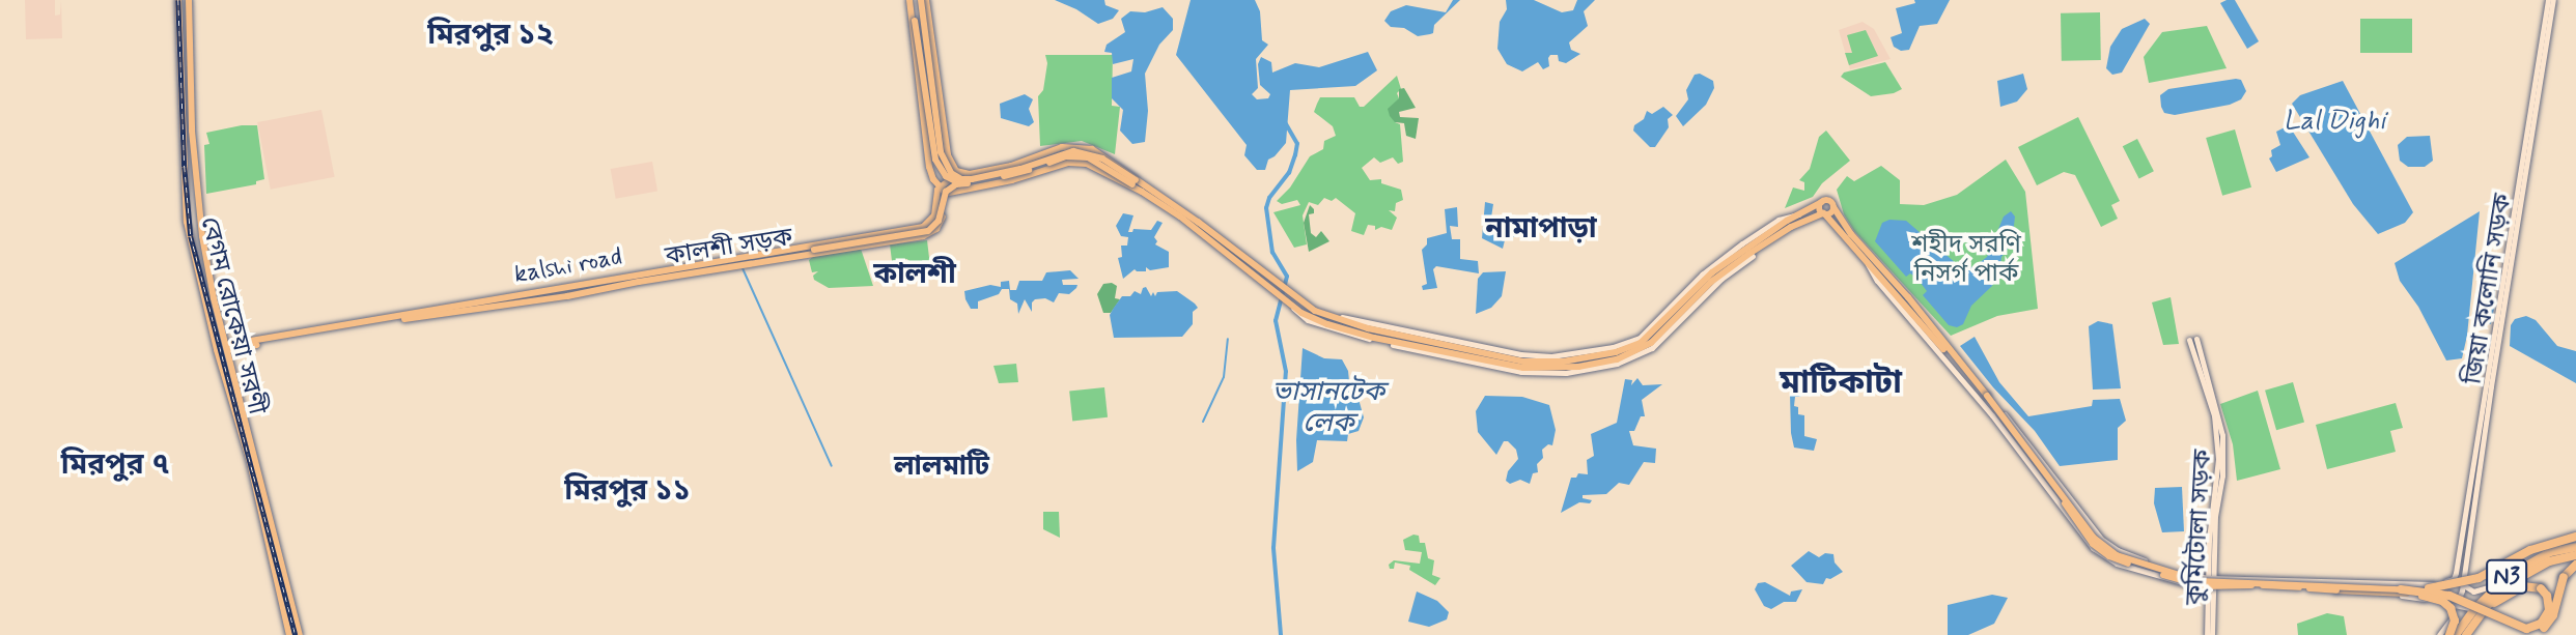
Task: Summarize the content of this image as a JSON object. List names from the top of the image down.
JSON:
{
  "streets": {
    "highway": ["N3"],
    "main road": [
      "কালশী সড়ক",
      "kalshi road",
      "জিয়া কলোনি সড়ক",
      "বেগম রোকেয়া সরণী",
      "কুর্মিটোলা সড়ক"
    ]
  },
  "crossings": [
    ["কালশী সড়ক", "kalshi road"],
    ["কালশী সড়ক", "বেগম রোকেয়া সরণী"],
    ["kalshi road", "বেগম রোকেয়া সরণী"]
  ],
  "districts": [
    "মিরপুর ১২",
    "নামাপাড়া",
    "কালশী",
    "মাটিকাটা",
    "মিরপুর ৭",
    "লালমাটি",
    "মিরপুর ১১"
  ],
  "water": ["Lal Dighi", "ভাসানটেক লেক"],
  "parks": ["শহীদ সরণি নিসর্গ পার্ক"]
}
